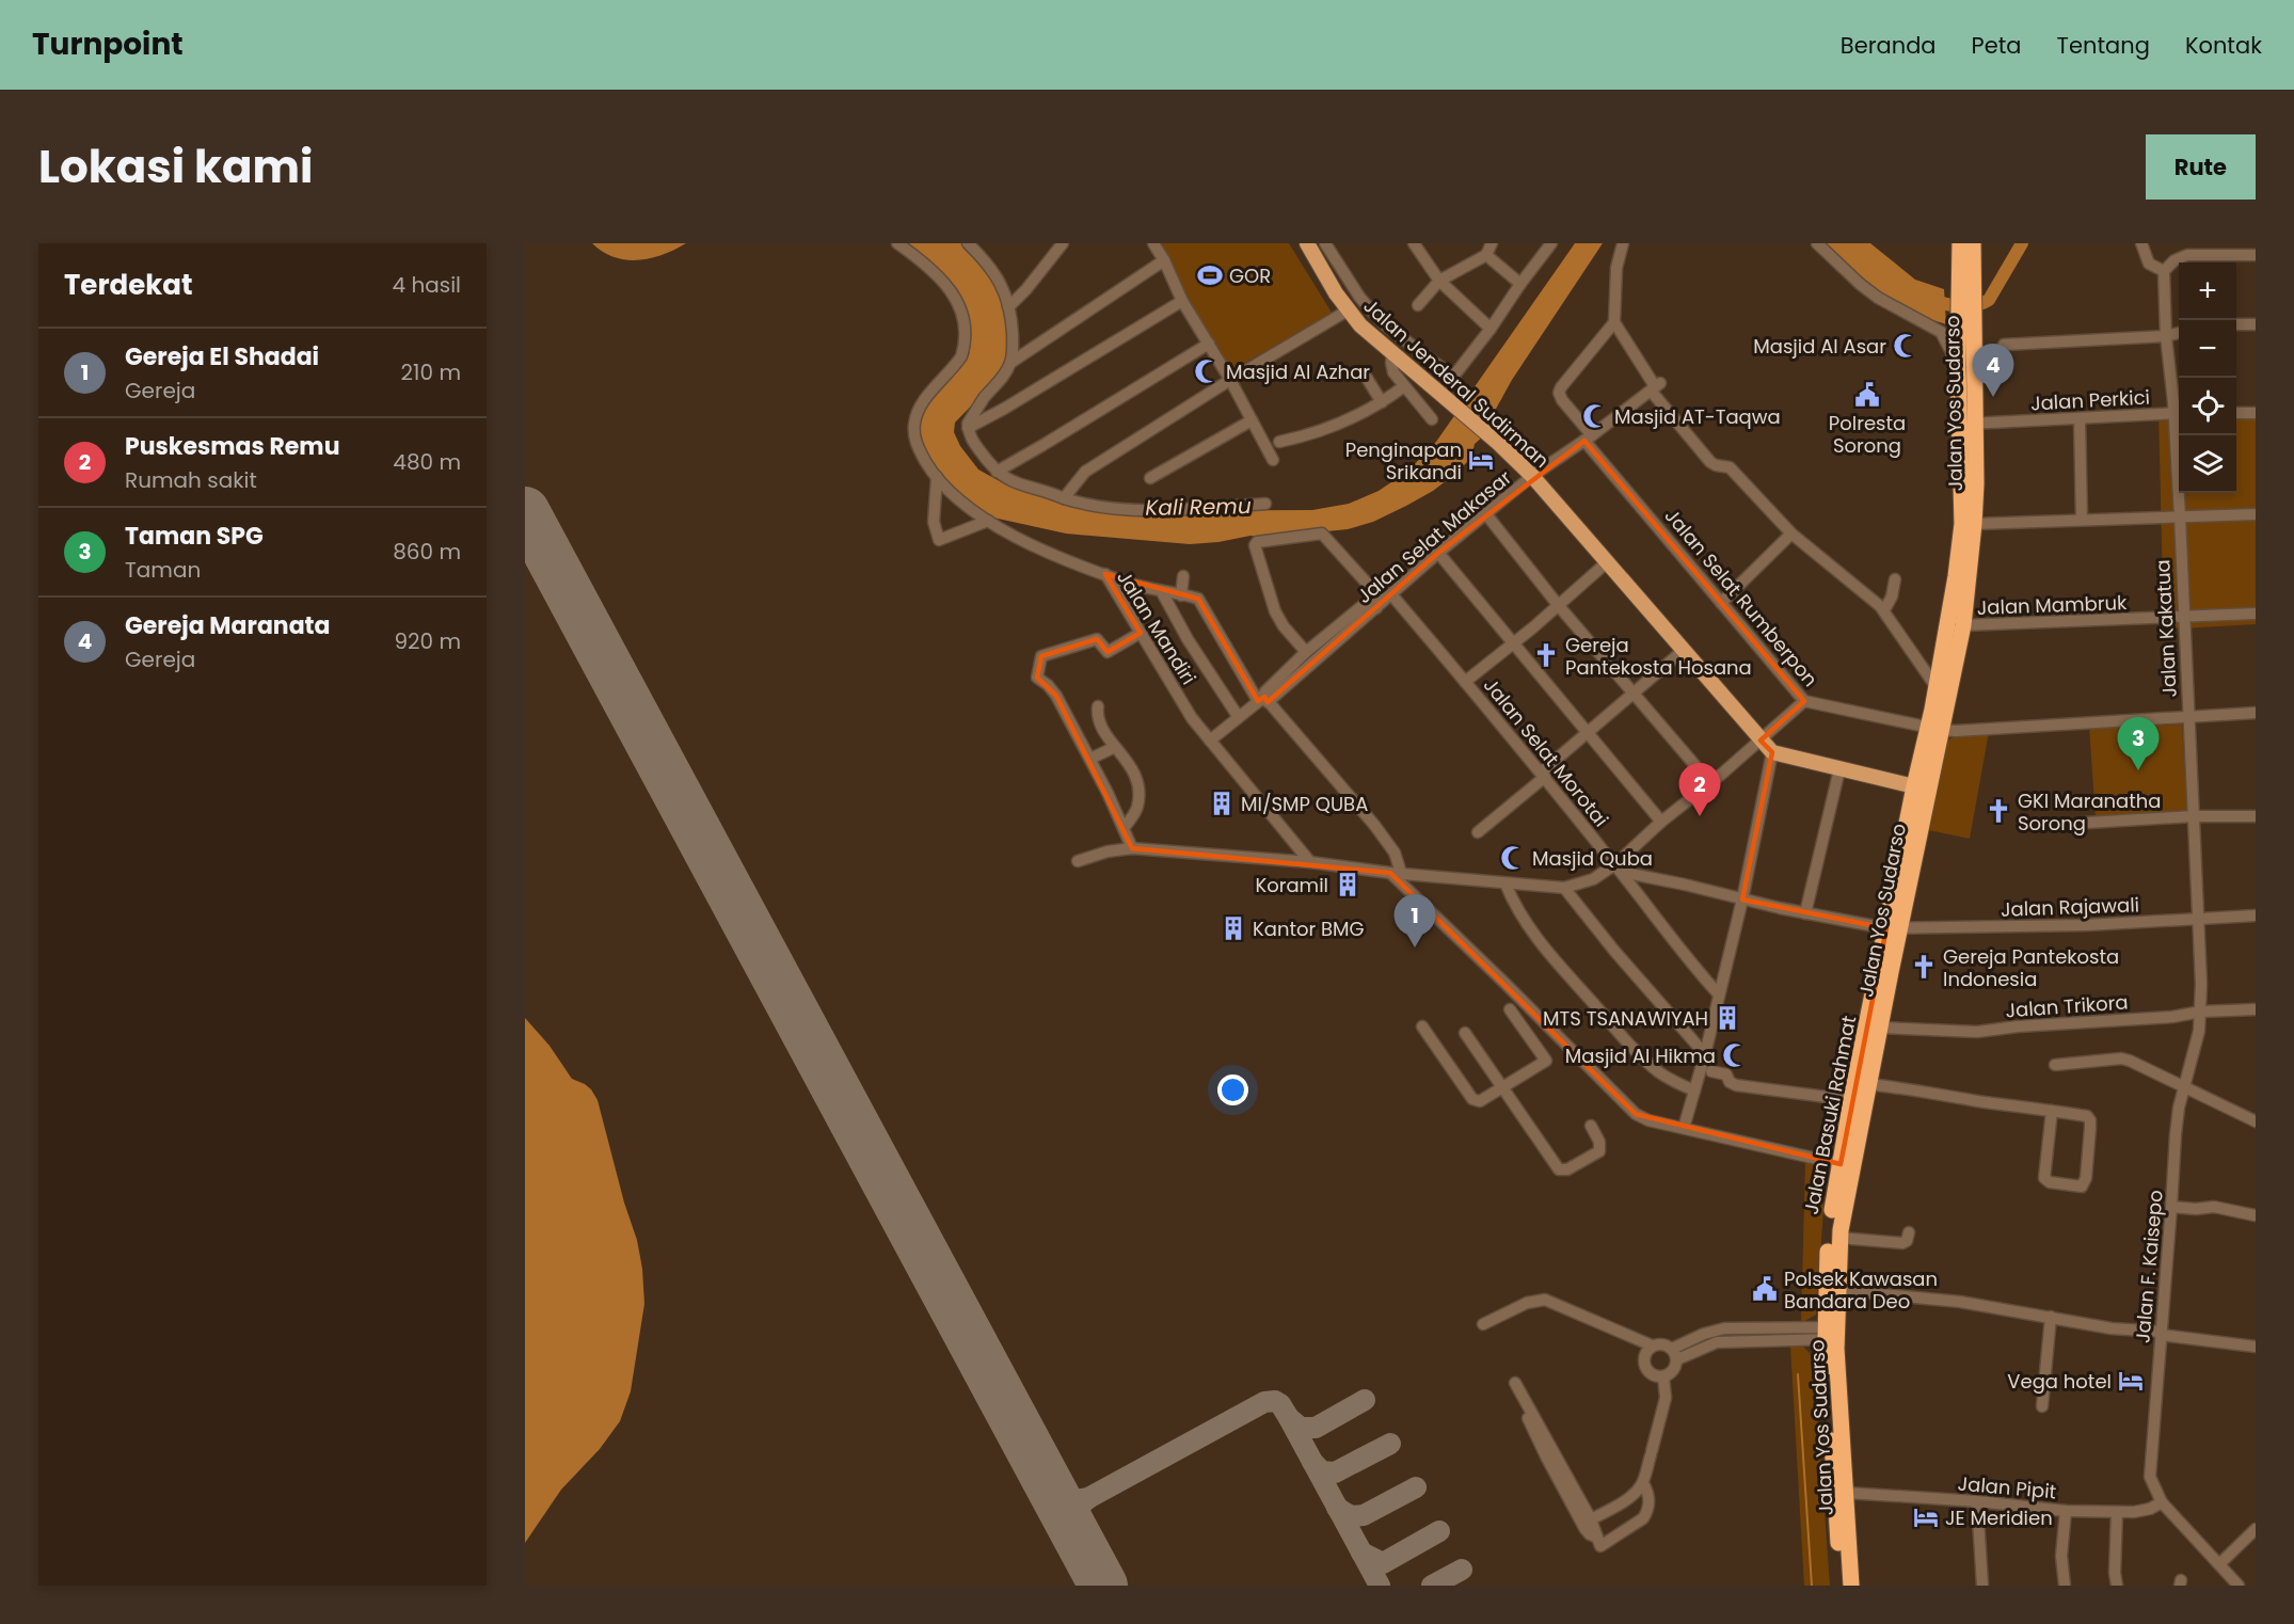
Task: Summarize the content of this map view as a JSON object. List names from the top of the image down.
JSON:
{
  "streets": {
    "highway": ["Jalan Yos Sudarso", "Jalan Basuki Rahmat"],
    "main road": ["Jalan Jenderal Sudirman"],
    "street": [
      "Jalan Perkici",
      "Jalan Selat Makasar",
      "Jalan Selat Rumberpon",
      "Jalan Mambruk",
      "Jalan Mandiri",
      "Jalan Kakatua",
      "Jalan Selat Morotai",
      "Jalan Rajawali",
      "Jalan Trikora",
      "Jalan F. Kaisepo",
      "Jalan Pipit"
    ]
  },
  "crossings": [
    ["Jalan Jenderal Sudirman", "Jalan Selat Makasar"],
    ["Jalan Perkici", "Jalan Yos Sudarso"],
    ["Jalan Perkici", "Jalan Kakatua"],
    ["Jalan Perkici", "Jalan Basuki Rahmat"],
    ["Jalan Yos Sudarso", "Jalan Selat Rumberpon"],
    ["Jalan Yos Sudarso", "Jalan Mambruk"],
    ["Jalan Yos Sudarso", "Jalan Rajawali"],
    ["Jalan Yos Sudarso", "Jalan Trikora"],
    ["Jalan Yos Sudarso", "Jalan Basuki Rahmat"],
    ["Jalan Yos Sudarso", "Jalan Pipit"],
    ["Jalan Selat Makasar", "Jalan Selat Rumberpon"],
    ["Jalan Selat Makasar", "Jalan Selat Morotai"],
    ["Jalan Selat Rumberpon", "Jalan Kakatua"],
    ["Jalan Selat Rumberpon", "Jalan Basuki Rahmat"],
    ["Jalan Mambruk", "Jalan Kakatua"],
    ["Jalan Kakatua", "Jalan Rajawali"],
    ["Jalan Kakatua", "Jalan F. Kaisepo"],
    ["Jalan Selat Morotai", "Jalan Rajawali"],
    ["Jalan Rajawali", "Jalan Basuki Rahmat"],
    ["Jalan Rajawali", "Jalan F. Kaisepo"],
    ["Jalan Trikora", "Jalan F. Kaisepo"],
    ["Jalan F. Kaisepo", "Jalan Pipit"]
  ],
  "water": ["Kali Remu"],
  "places": {
    "sports": ["GOR"],
    "mosque": [
      "Masjid Al Asar",
      "Masjid Al Azhar",
      "Masjid AT-Taqwa",
      "Masjid Quba",
      "Masjid Al Hikma"
    ],
    "public building": ["Polresta Sorong", "Polsek Kawasan Bandara Deo"],
    "hotel": ["Penginapan Srikandi", "Vega hotel", "JE Meridien"],
    "church": ["Gereja Pantekosta Hosana", "GKI Maranatha Sorong", "Gereja Pantekosta Indonesia"],
    "building": [
      "MI/SMP QUBA",
      "Koramil",
      "Kantor BMG",
      "MTS TSANAWIYAH"
    ]
  },
  "page": {
    "header": "Turnpoint",
    "nav": [
      "Beranda",
      "Peta",
      "Tentang",
      "Kontak"
    ],
    "title": "Lokasi kami",
    "buttons": "Rute",
    "heading": ["Terdekat", "4 hasil"],
    "map_buttons": ["+", "−"],
    "list": [
      {
        "mark": "1",
        "name": "Gereja El Shadai",
        "note": "Gereja",
        "value": "210 m"
      },
      {
        "mark": "2",
        "name": "Puskesmas Remu",
        "note": "Rumah sakit",
        "value": "480 m"
      },
      {
        "mark": "3",
        "name": "Taman SPG",
        "note": "Taman",
        "value": "860 m"
      },
      {
        "mark": "4",
        "name": "Gereja Maranata",
        "note": "Gereja",
        "value": "920 m"
      }
    ],
    "pins": [
      "4",
      "3",
      "2",
      "1"
    ]
  }
}
